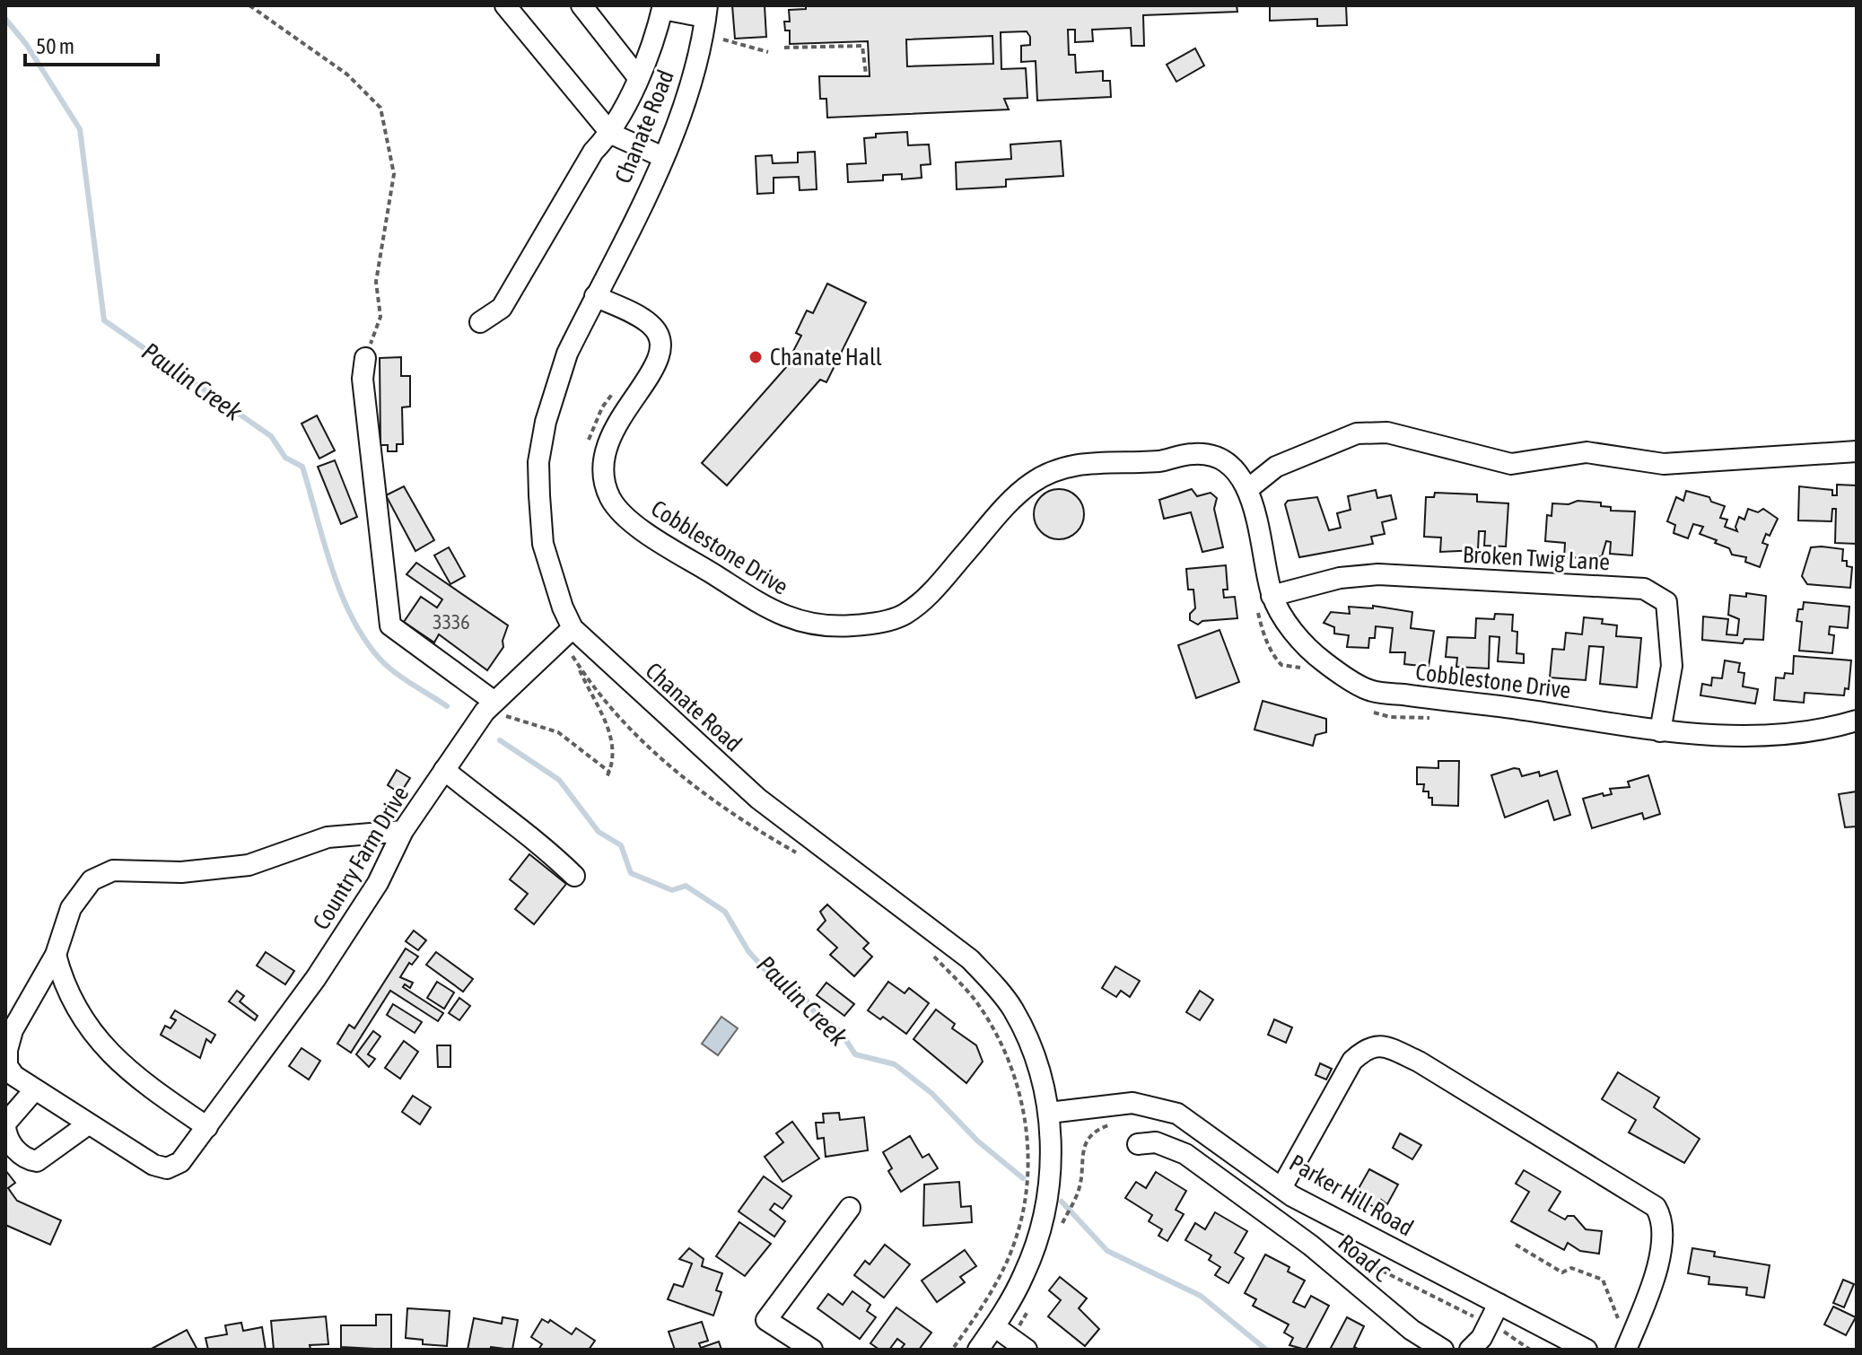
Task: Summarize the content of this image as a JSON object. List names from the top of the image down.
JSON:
{
  "streets": {
    "street": [
      "Chanate Road",
      "Cobblestone Drive",
      "Broken Twig Lane",
      "Country Farm Drive",
      "Parker Hill Road",
      "Road C"
    ]
  },
  "crossings": [
    ["Chanate Road", "Cobblestone Drive"],
    ["Chanate Road", "Country Farm Drive"],
    ["Chanate Road", "Parker Hill Road"],
    ["Cobblestone Drive", "Broken Twig Lane"]
  ],
  "water": ["Paulin Creek"],
  "places": ["Chanate Hall"],
  "house_numbers": ["3336"],
  "scale_bar": "50 m"
}
